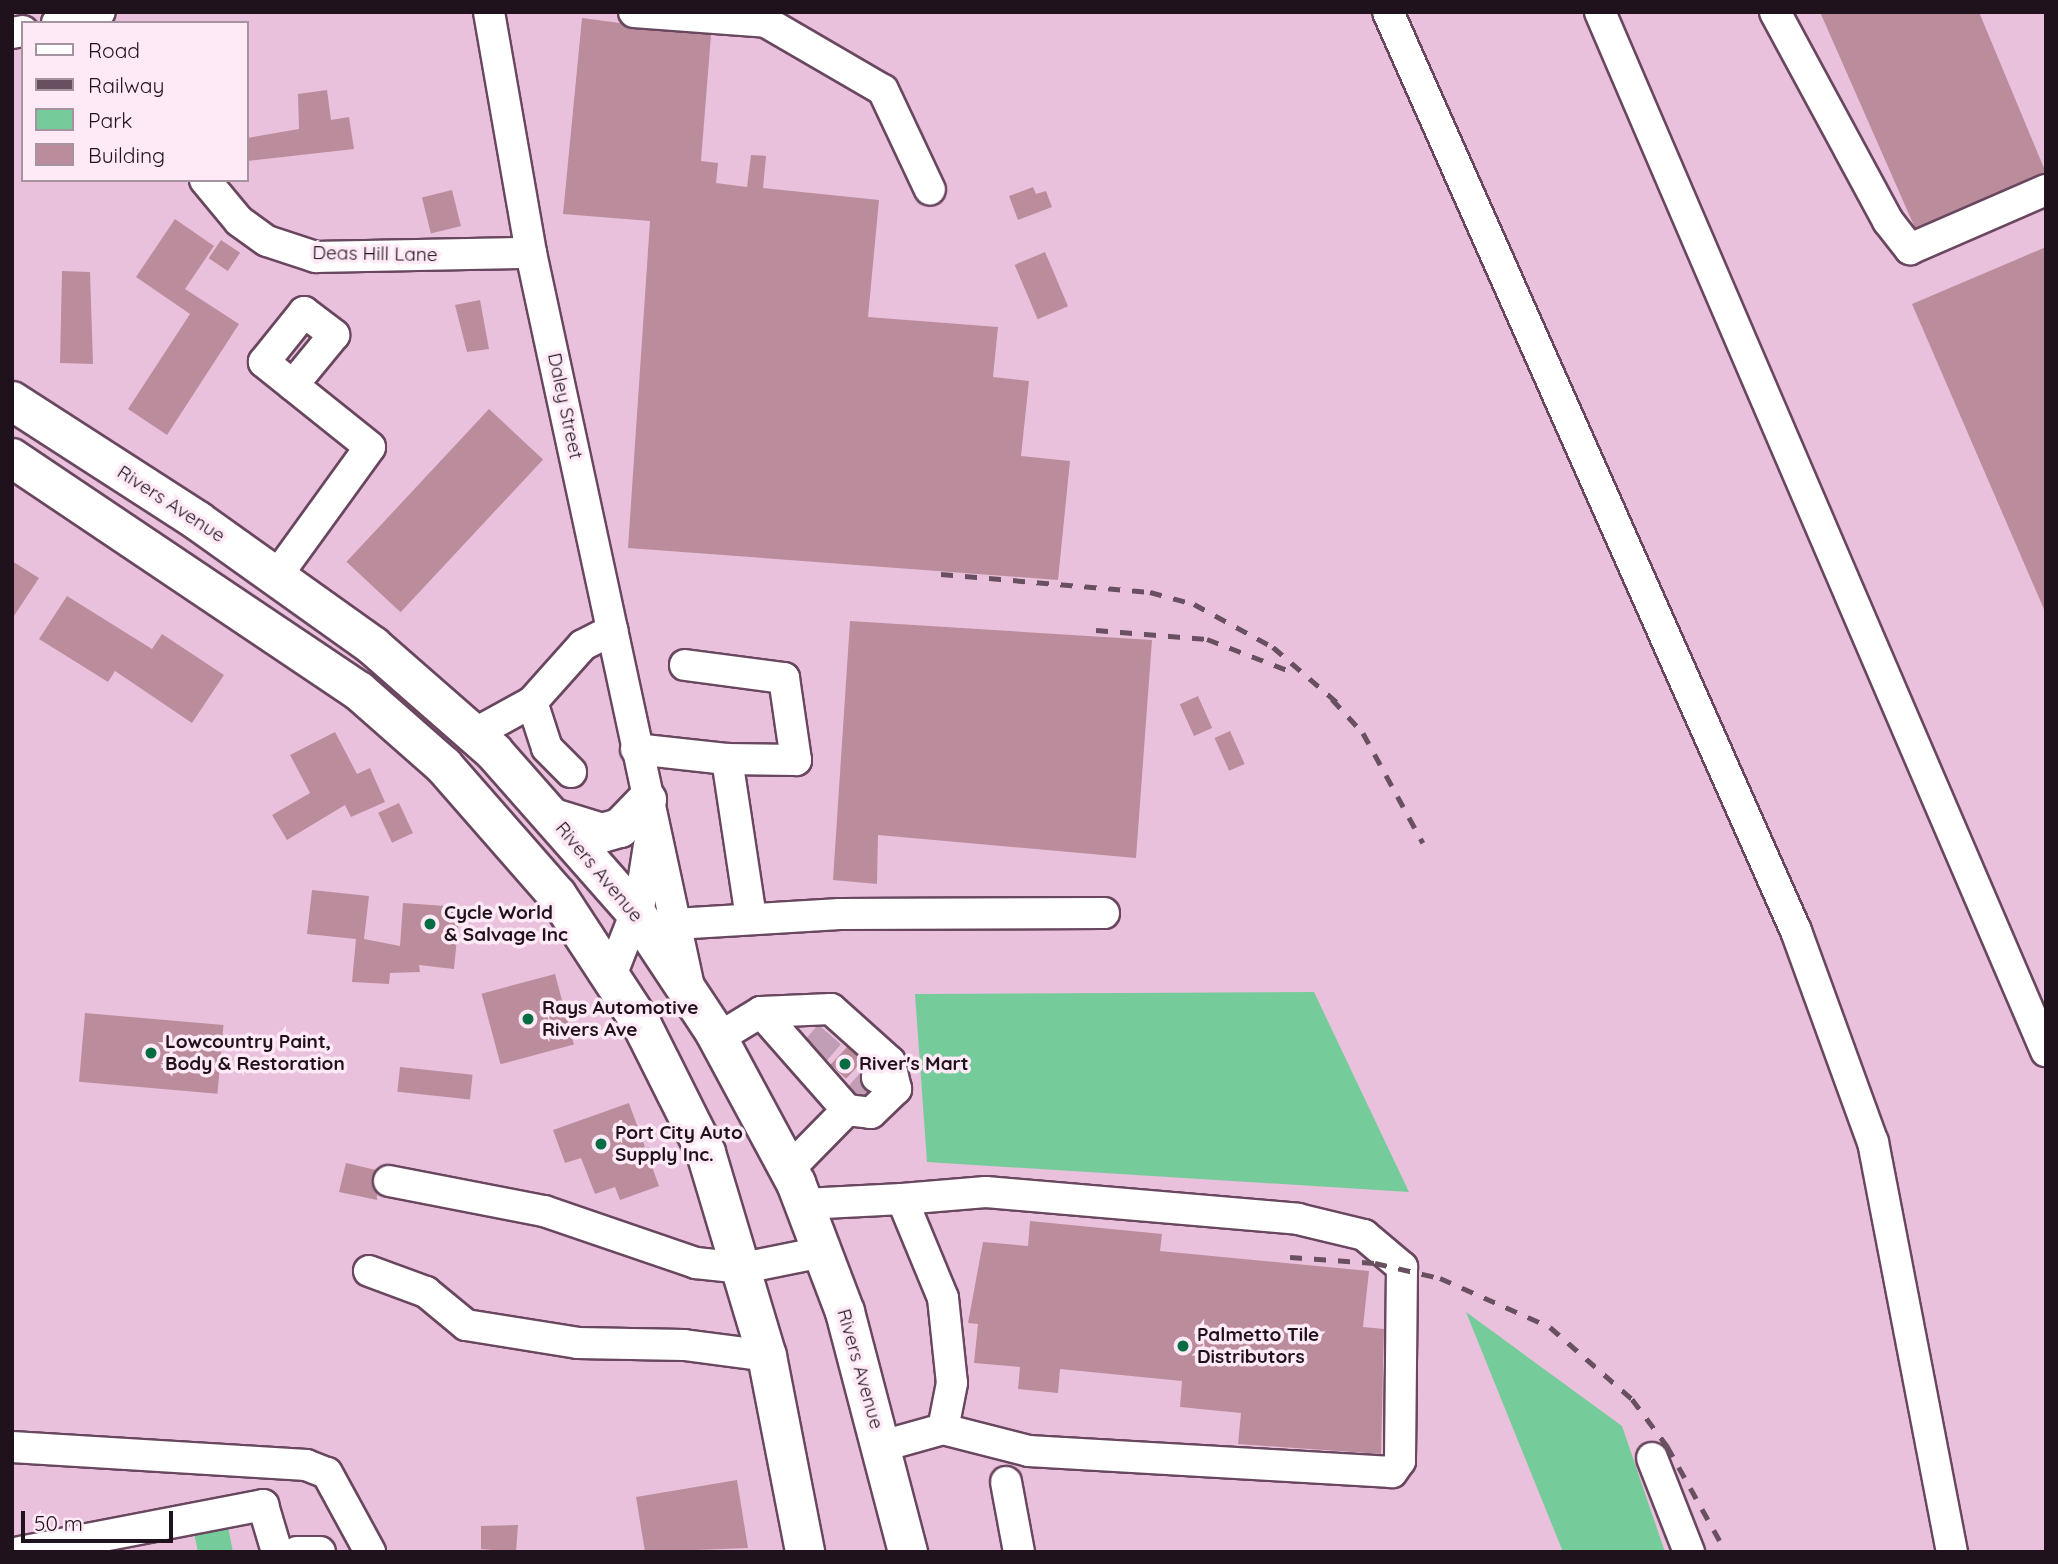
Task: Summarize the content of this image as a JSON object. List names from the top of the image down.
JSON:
{
  "streets": {
    "main road": ["Rivers Avenue"],
    "street": ["Deas Hill Lane", "Daley Street"]
  },
  "crossings": [
    ["Deas Hill Lane", "Daley Street"],
    ["Daley Street", "Rivers Avenue"]
  ],
  "places": [
    "Cycle World & Salvage Inc",
    "Rays Automotive Rivers Ave",
    "Lowcountry Paint, Body & Restoration",
    "River's Mart",
    "Port City Auto Supply Inc.",
    "Palmetto Tile Distributors"
  ],
  "legend": [
    "Road",
    "Railway",
    "Park",
    "Building"
  ],
  "scale_bar": "50 m"
}
